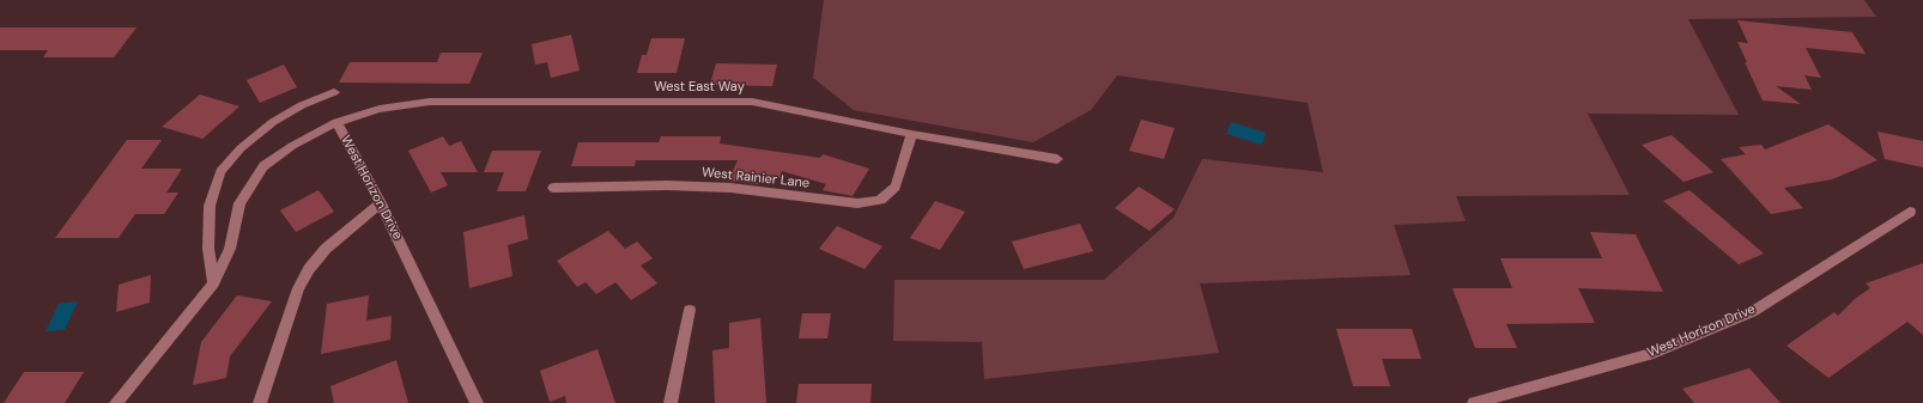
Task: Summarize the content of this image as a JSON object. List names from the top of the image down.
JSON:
{
  "streets": {
    "street": ["West East Way", "West Rainier Lane", "West Horizon Drive"]
  },
  "crossings": [
    ["West East Way", "West Rainier Lane"],
    ["West East Way", "West Horizon Drive"]
  ]
}
